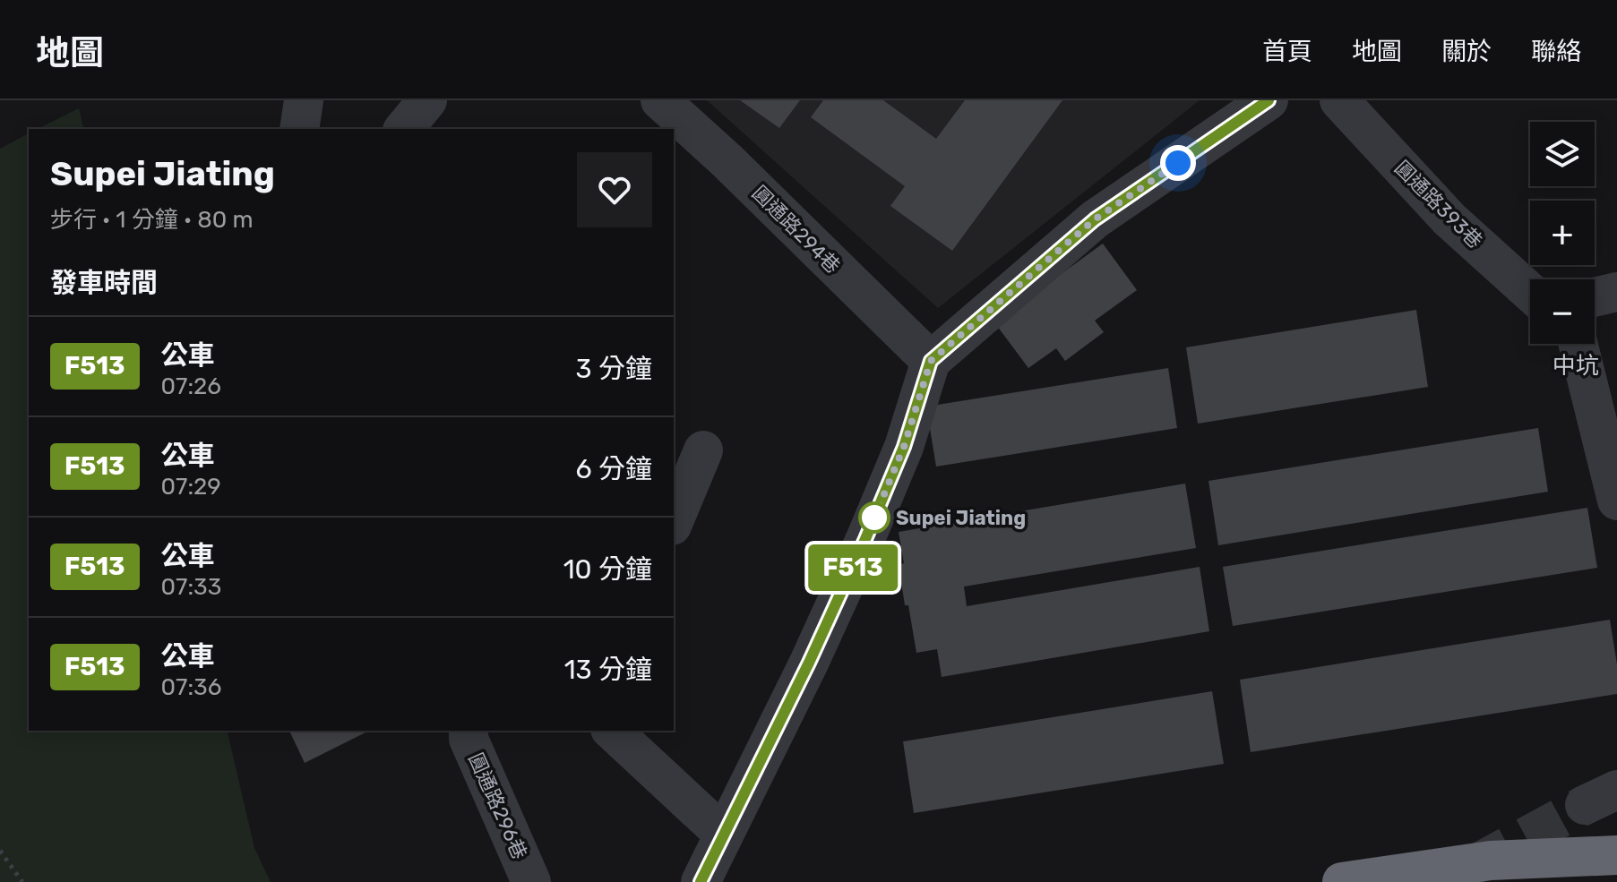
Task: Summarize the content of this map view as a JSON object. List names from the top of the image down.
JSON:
{
  "streets": {
    "street": ["圓通路393巷", "圓通路294巷", "圓通路296巷"]
  },
  "districts": ["中坑"],
  "places": ["Supei Jiating"],
  "lines": ["bus line F513"],
  "page": {
    "header": "地圖",
    "nav": [
      "首頁",
      "地圖",
      "關於",
      "聯絡"
    ],
    "on_map": "F513",
    "map_buttons": ["+", "−"],
    "heading": [
      ["Supei Jiating", "步行 · 1 分鐘 · 80 m"],
      "發車時間"
    ],
    "list": [
      {
        "mark": "F513",
        "name": "公車",
        "note": "07:26",
        "value": "3 分鐘"
      },
      {
        "mark": "F513",
        "name": "公車",
        "note": "07:29",
        "value": "6 分鐘"
      },
      {
        "mark": "F513",
        "name": "公車",
        "note": "07:33",
        "value": "10 分鐘"
      },
      {
        "mark": "F513",
        "name": "公車",
        "note": "07:36",
        "value": "13 分鐘"
      }
    ]
  }
}
